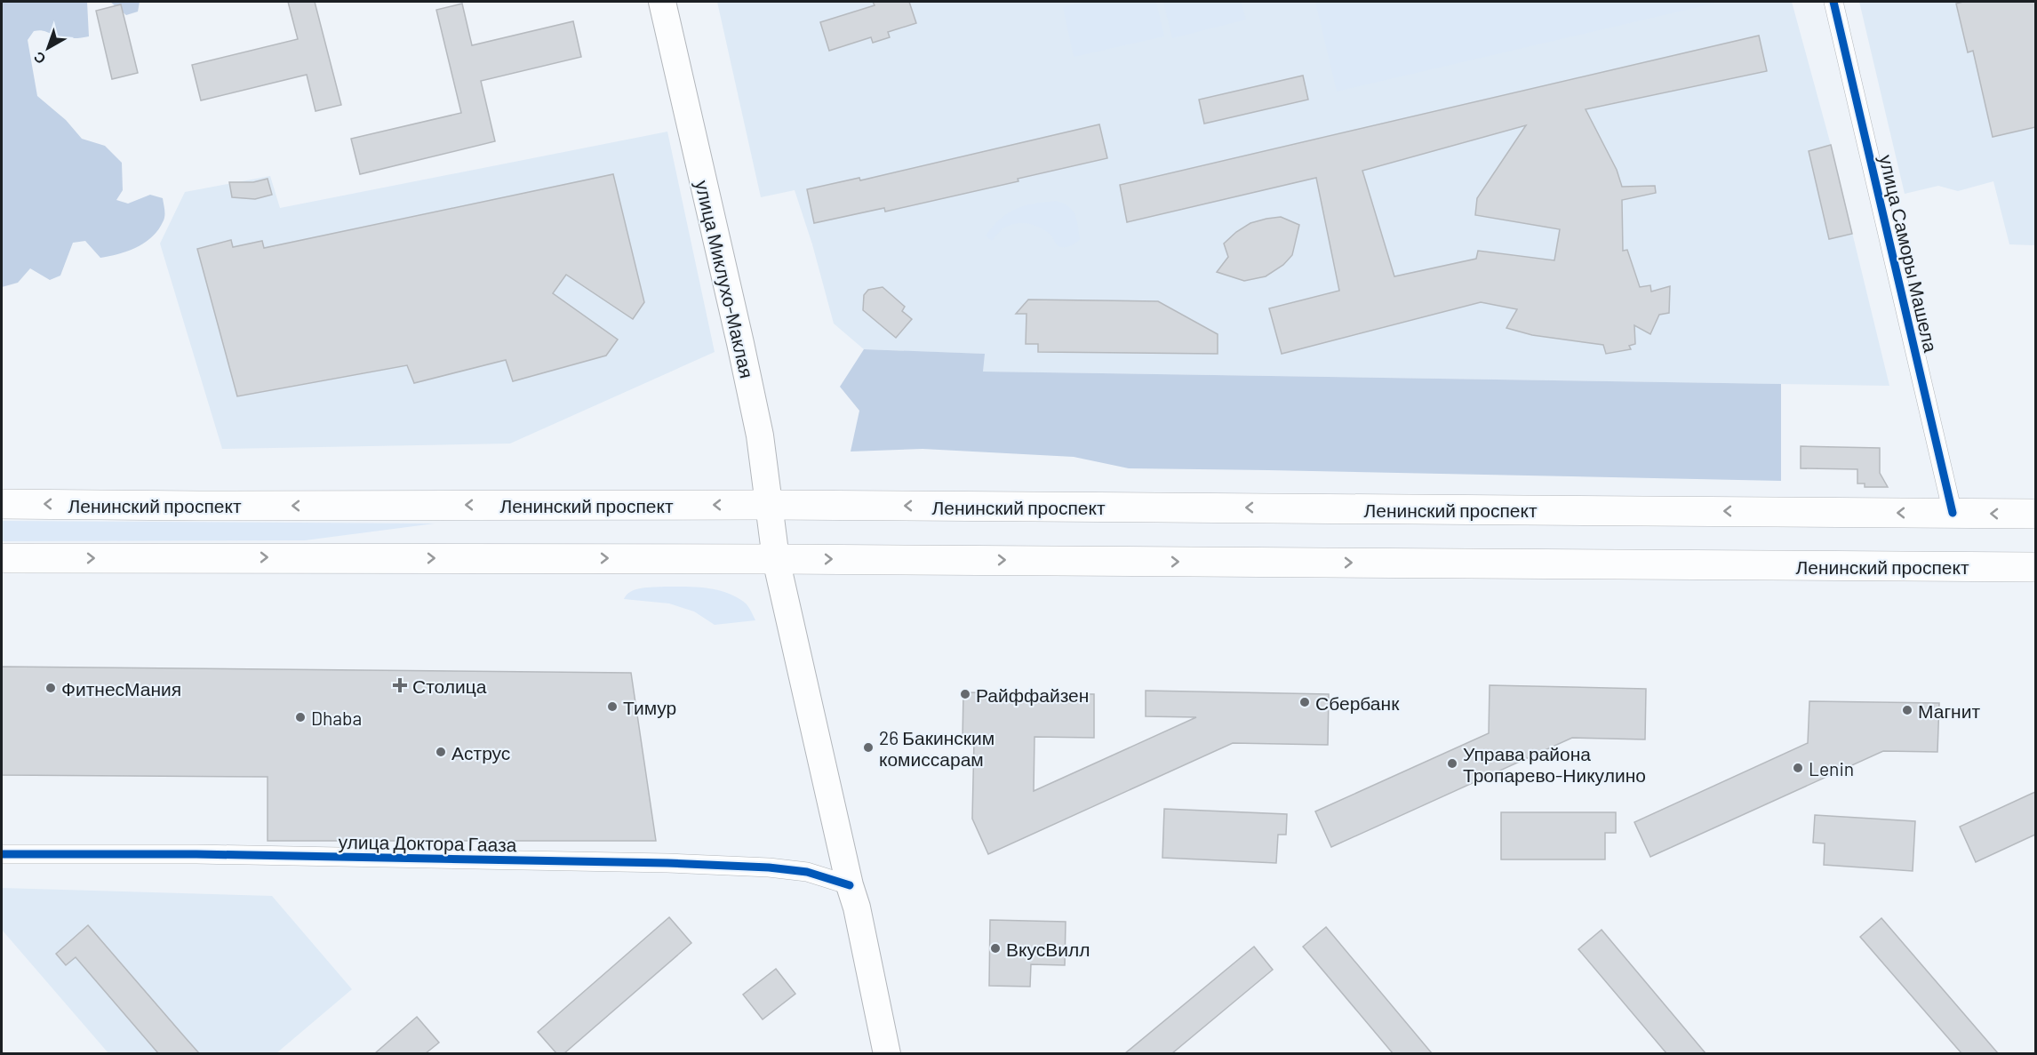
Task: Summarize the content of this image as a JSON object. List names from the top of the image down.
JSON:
{
  "streets": {
    "main road": ["улица Миклухо-Маклая", "Ленинский проспект"],
    "street": ["улица Саморы Машела", "улица Доктора Гааза"]
  },
  "crossings": [
    ["улица Саморы Машела", "Ленинский проспект"],
    ["улица Миклухо-Маклая", "Ленинский проспект"],
    ["улица Миклухо-Маклая", "улица Доктора Гааза"]
  ],
  "places": {
    "health": ["Столица"],
    "other": [
      "ФитнесМания",
      "Райффайзен",
      "Сбербанк",
      "Тимур",
      "Магнит",
      "Dhaba",
      "26 Бакинским комиссарам",
      "Аструс",
      "Управа района Тропарево-Никулино",
      "Lenin",
      "ВкусВилл"
    ]
  },
  "north": "bottom left"
}
